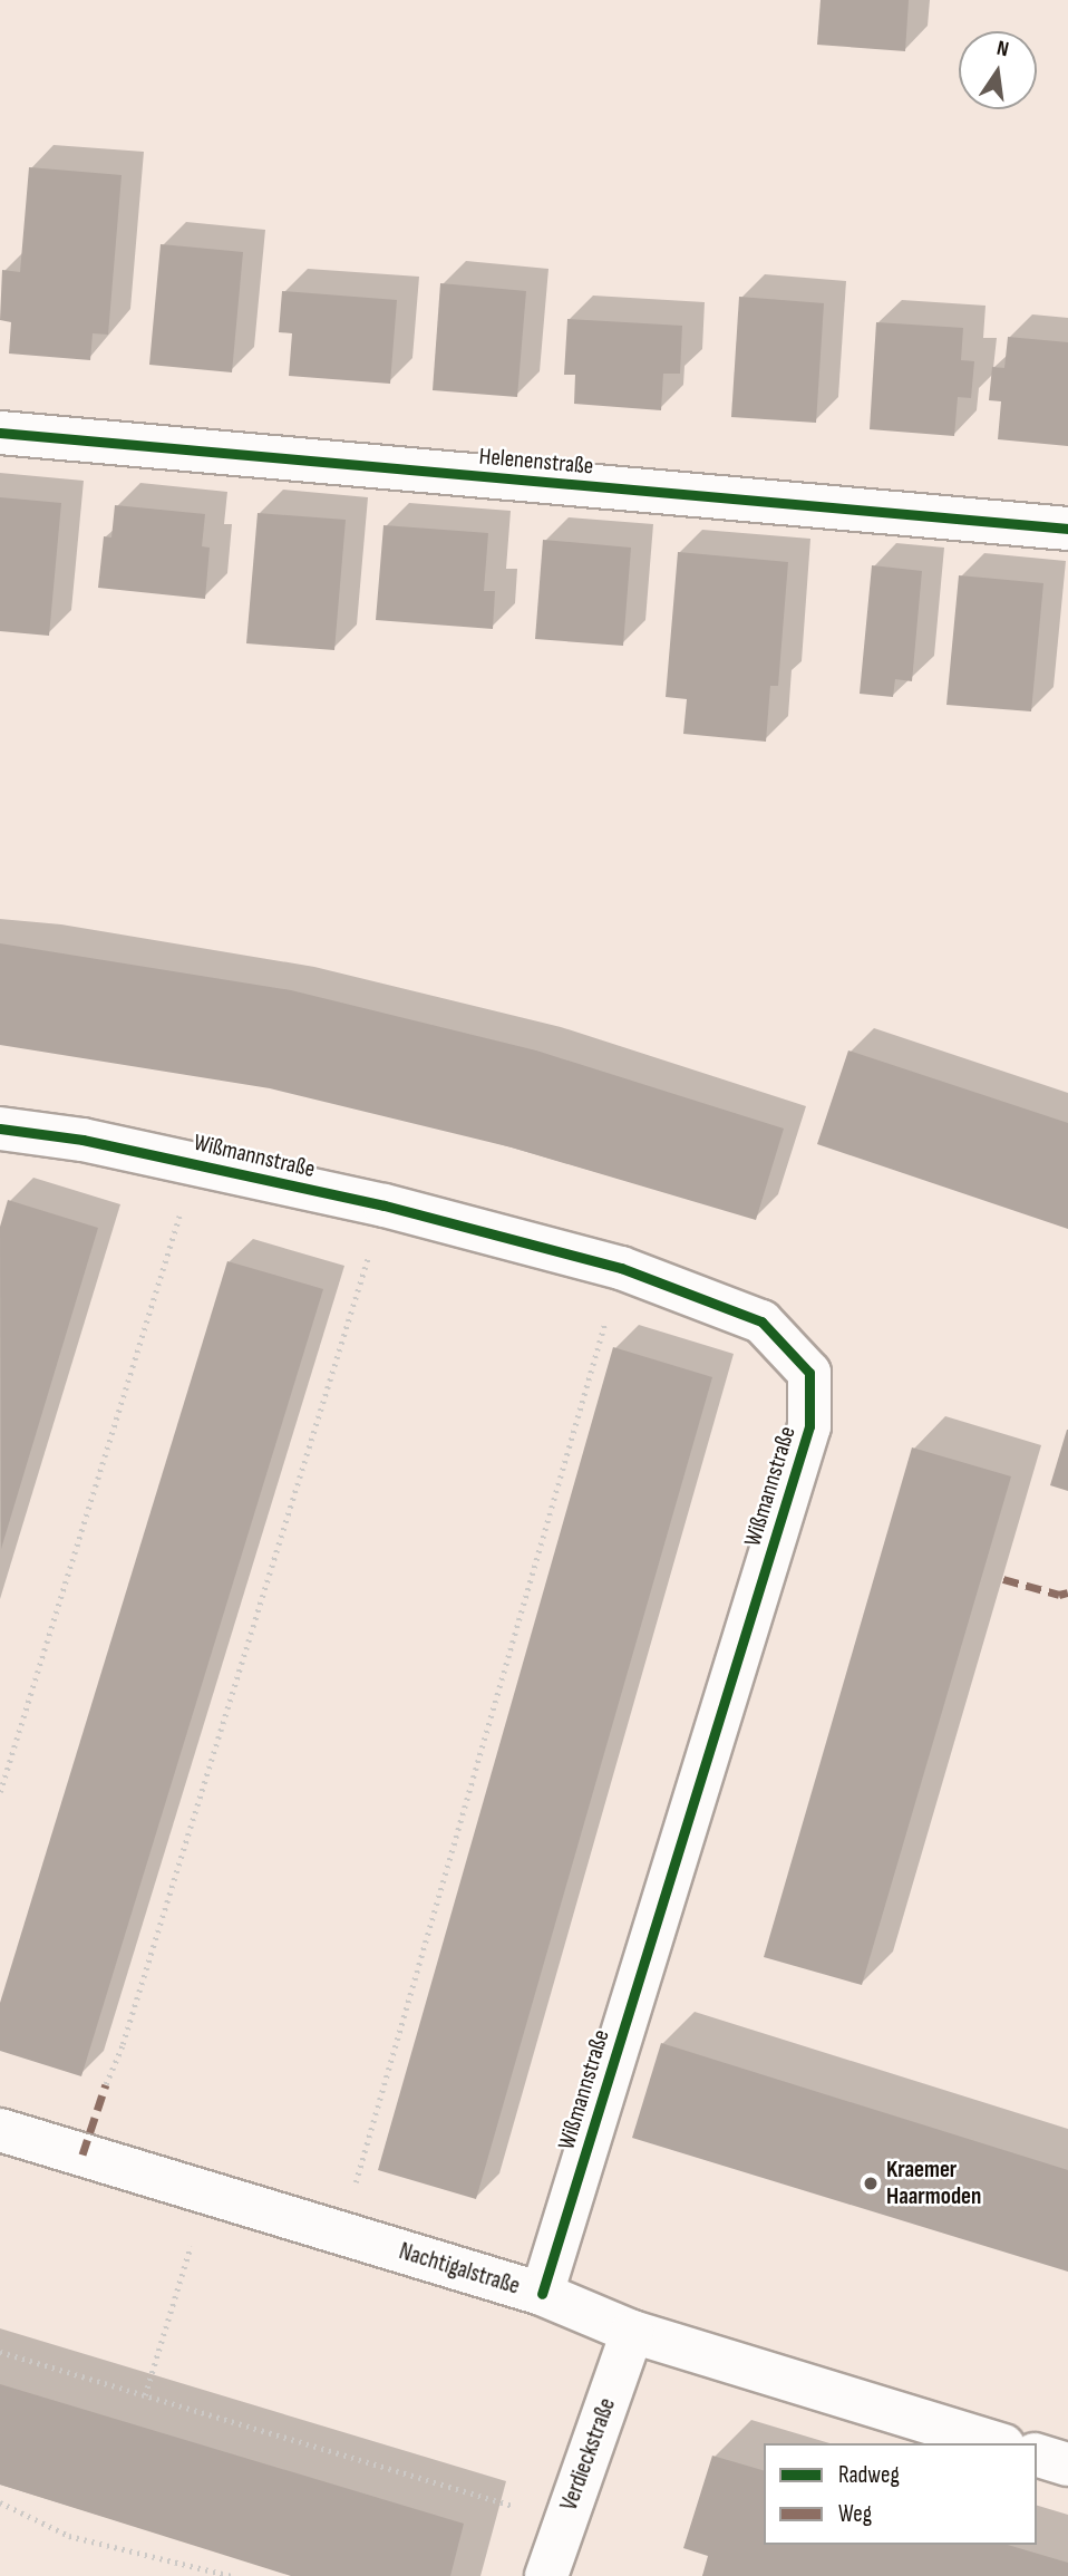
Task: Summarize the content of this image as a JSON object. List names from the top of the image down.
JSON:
{
  "streets": {
    "street": [
      "Helenenstraße",
      "Wißmannstraße",
      "Nachtigalstraße",
      "Verdieckstraße"
    ]
  },
  "crossings": [
    ["Wißmannstraße", "Nachtigalstraße"],
    ["Nachtigalstraße", "Verdieckstraße"]
  ],
  "places": ["Kraemer Haarmoden"],
  "legend": ["Radweg", "Weg"],
  "north": "top"
}
